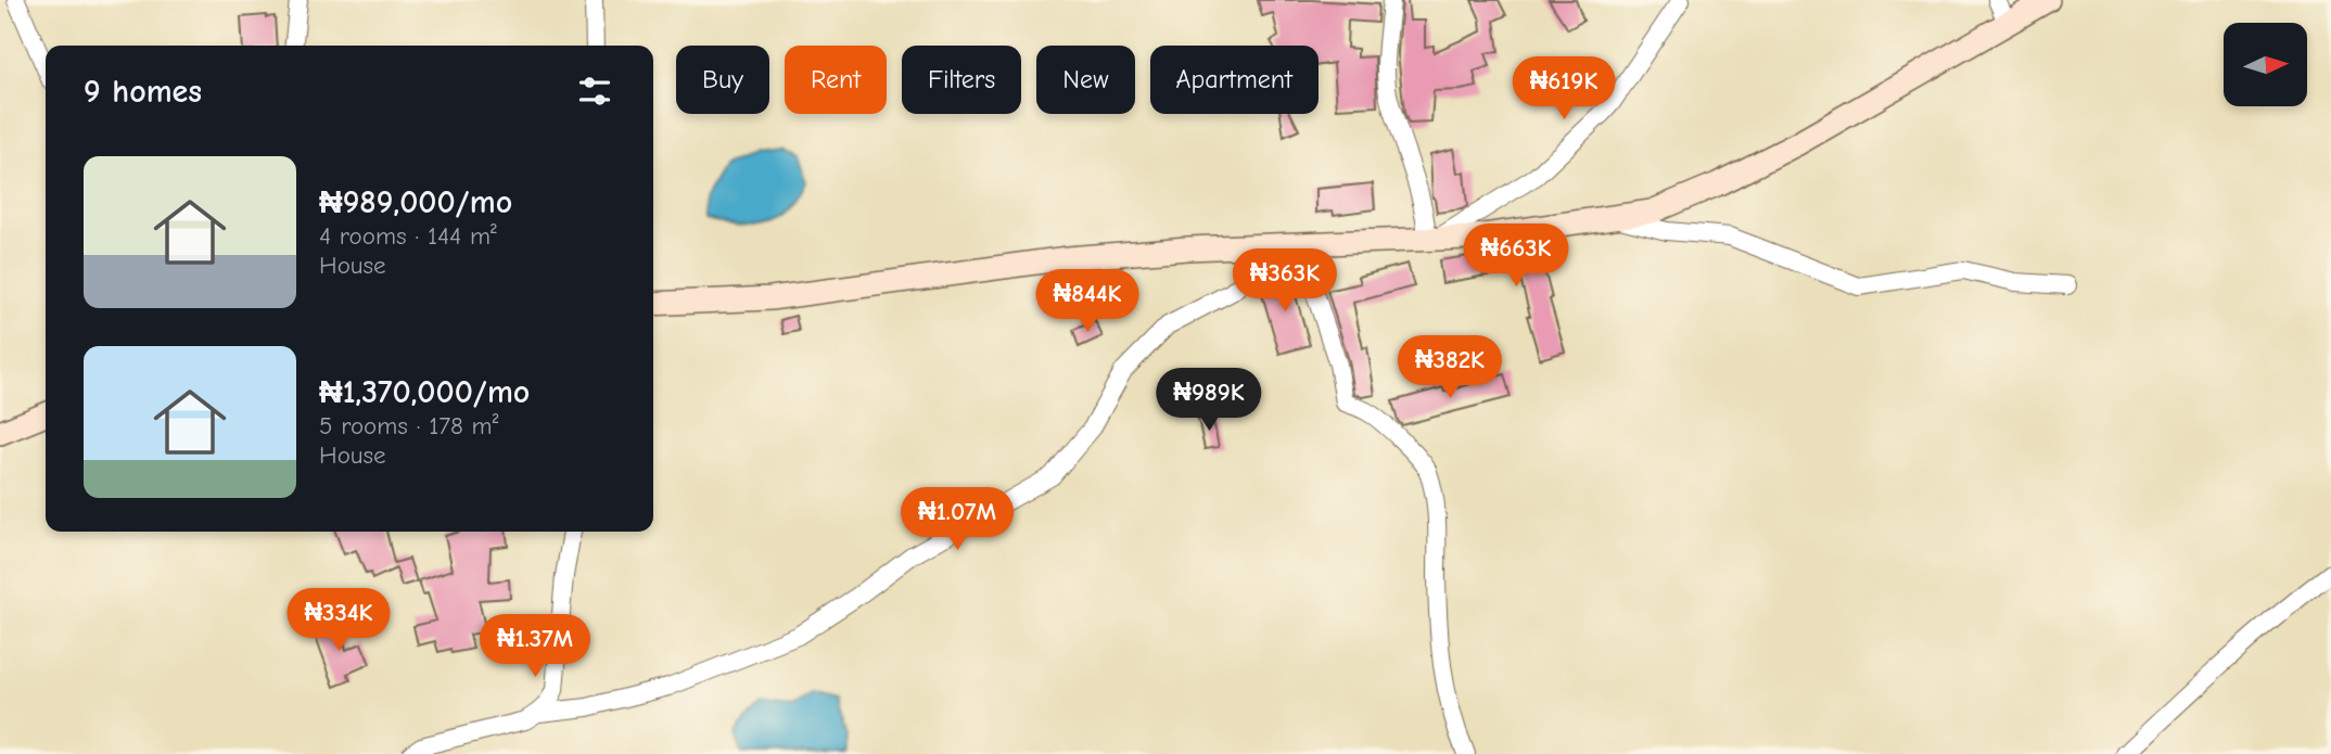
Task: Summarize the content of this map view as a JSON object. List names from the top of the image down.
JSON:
{
  "north": "right",
  "page": {
    "chip": [
      "Buy",
      "Rent",
      "Filters",
      "New",
      "Apartment"
    ],
    "heading": "9 homes",
    "price": [
      "₦619K",
      "₦663K",
      "₦363K",
      "₦844K",
      "₦382K",
      "₦989K",
      "₦1.07M",
      "₦334K",
      "₦1.37M"
    ],
    "list": [
      {
        "name": "₦989,000/mo",
        "note": "4 rooms · 144 m² · House"
      },
      {
        "name": "₦1,370,000/mo",
        "note": "5 rooms · 178 m² · House"
      }
    ]
  }
}
